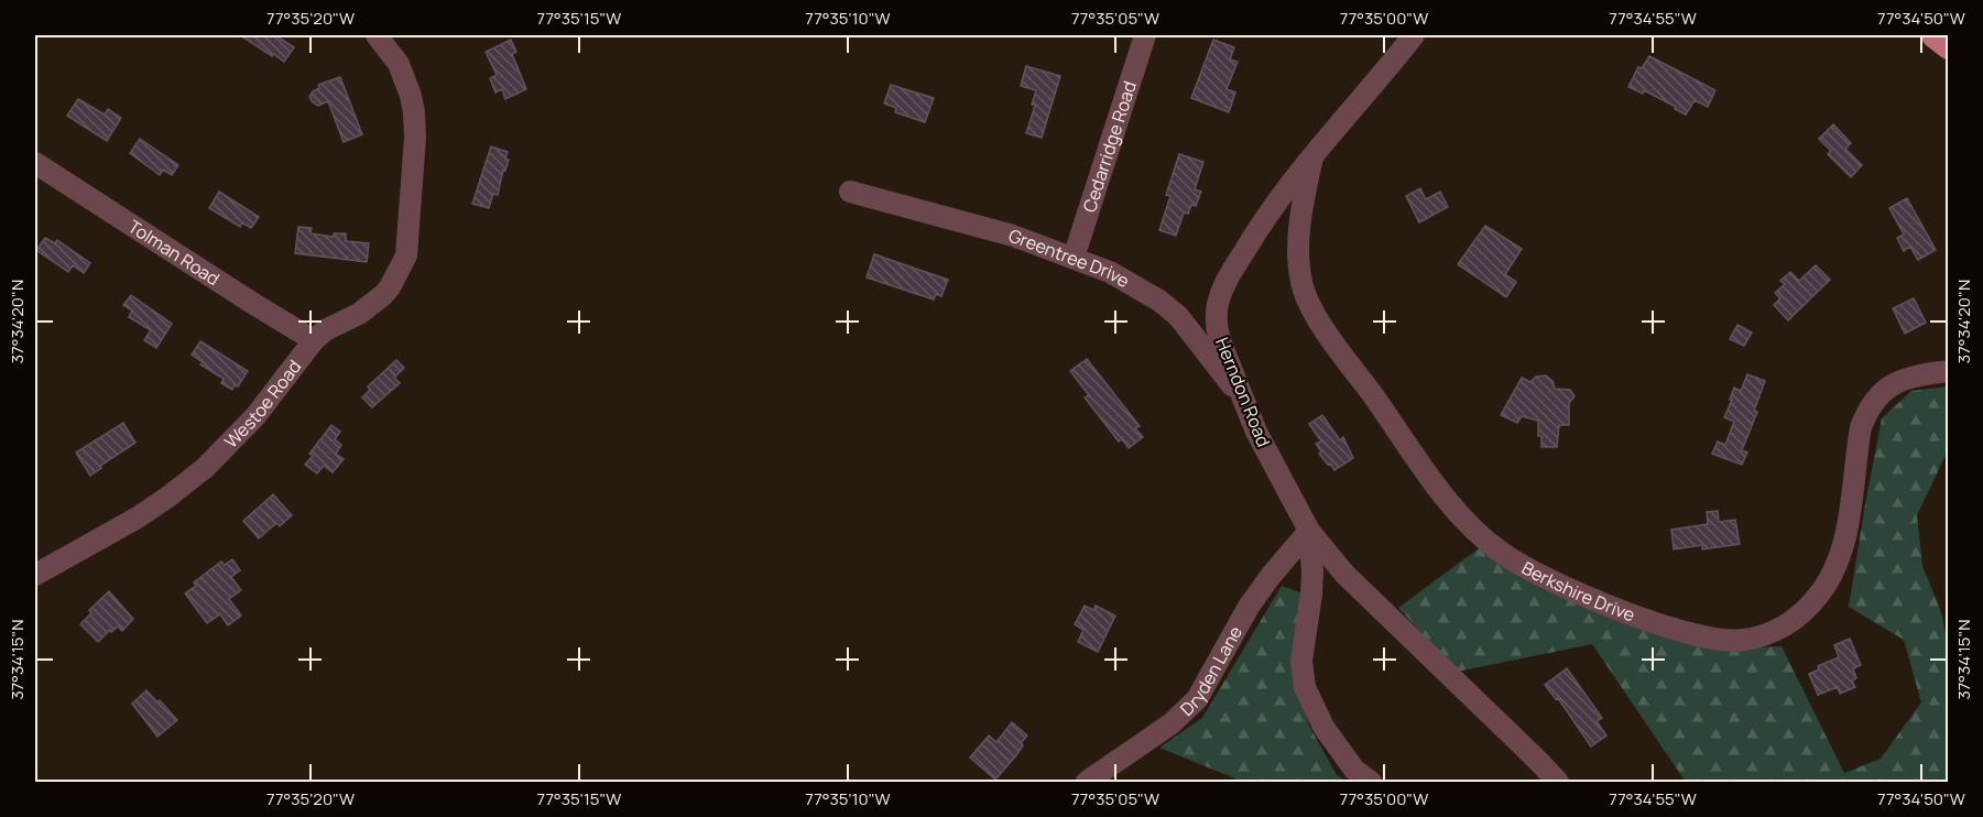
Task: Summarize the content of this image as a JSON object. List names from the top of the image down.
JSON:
{
  "streets": {
    "street": [
      "Cedarridge Road",
      "Tolman Road",
      "Greentree Drive",
      "Herndon Road",
      "Westoe Road",
      "Berkshire Drive",
      "Dryden Lane"
    ]
  },
  "crossings": [
    ["Cedarridge Road", "Greentree Drive"],
    ["Tolman Road", "Westoe Road"],
    ["Greentree Drive", "Herndon Road"],
    ["Herndon Road", "Berkshire Drive"],
    ["Herndon Road", "Dryden Lane"]
  ],
  "coordinates": [
    "77°35'20\"W",
    "77°35'15\"W",
    "77°35'10\"W",
    "77°35'05\"W",
    "77°35'00\"W",
    "77°34'55\"W",
    "77°34'50\"W",
    "37°34'20\"N",
    "37°34'15\"N"
  ]
}
